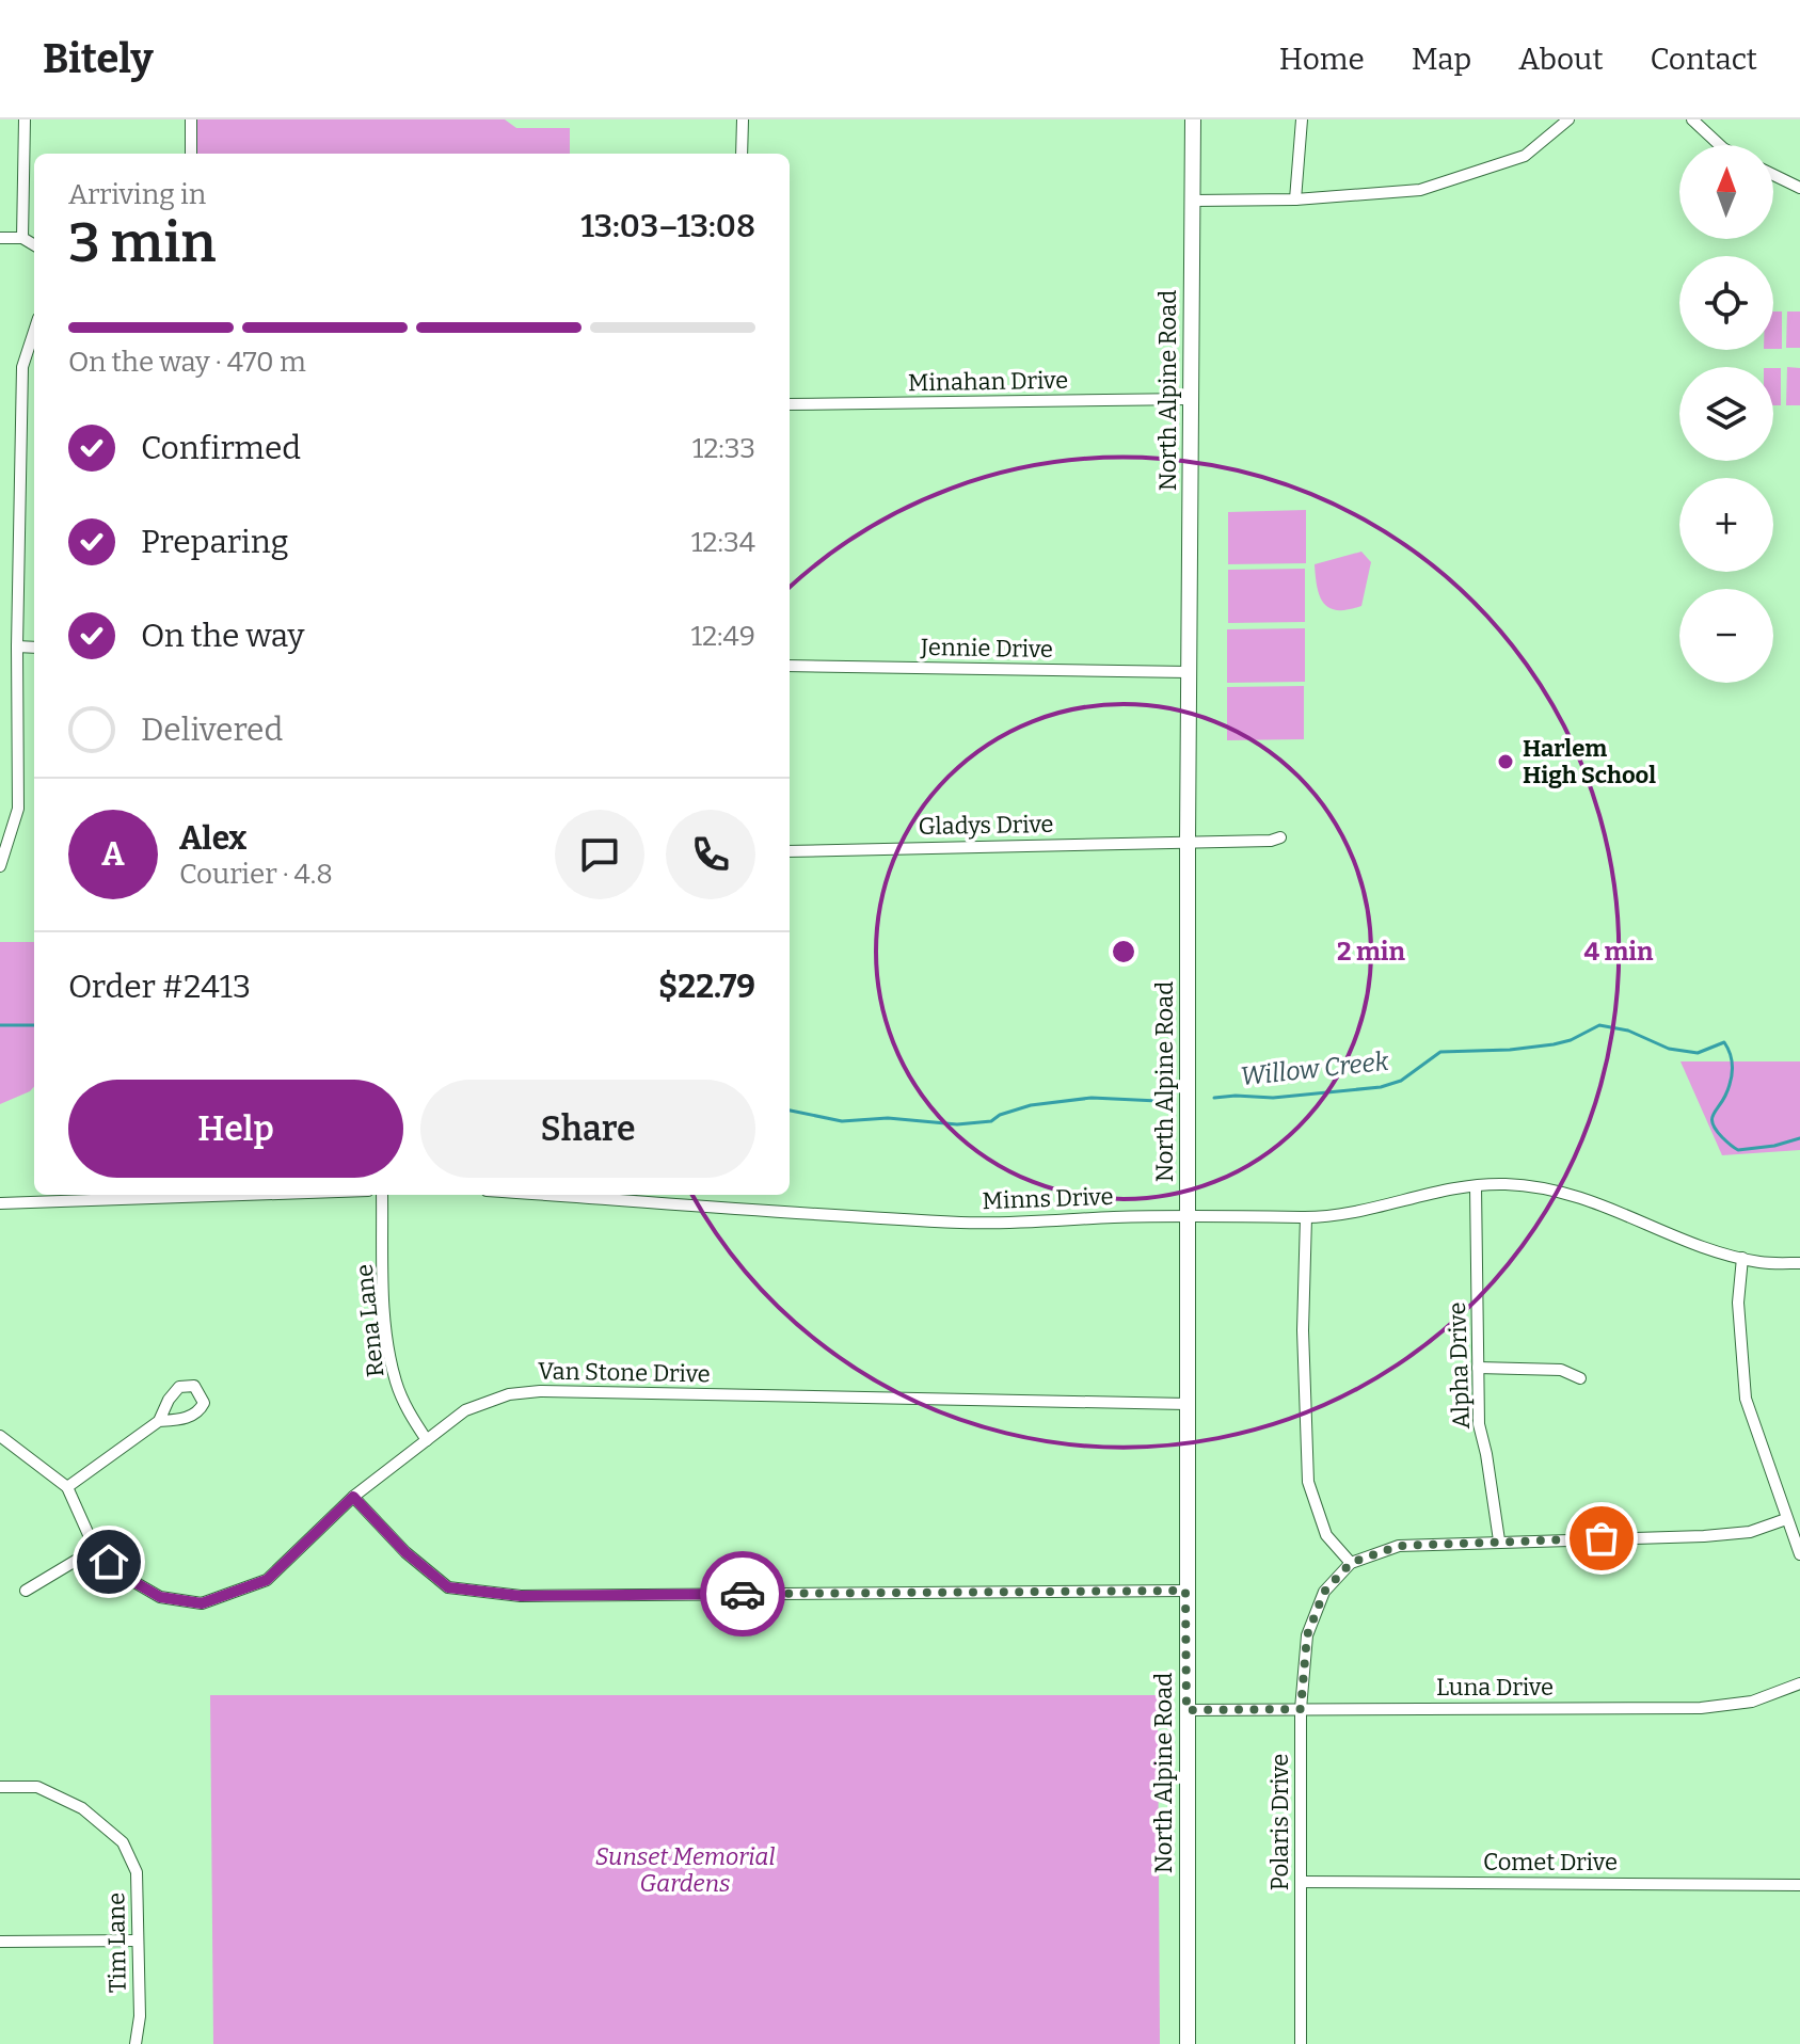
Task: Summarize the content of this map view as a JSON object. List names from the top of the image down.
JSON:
{
  "streets": {
    "main road": ["North Alpine Road"],
    "street": [
      "Minahan Drive",
      "Jennie Drive",
      "Gladys Drive",
      "Minns Drive",
      "Rena Lane",
      "Alpha Drive",
      "Van Stone Drive",
      "Luna Drive",
      "Polaris Drive",
      "Comet Drive",
      "Tim Lane"
    ]
  },
  "crossings": [
    ["Minahan Drive", "North Alpine Road"],
    ["North Alpine Road", "Jennie Drive"],
    ["North Alpine Road", "Gladys Drive"],
    ["North Alpine Road", "Minns Drive"],
    ["North Alpine Road", "Van Stone Drive"],
    ["North Alpine Road", "Luna Drive"],
    ["Minns Drive", "Alpha Drive"],
    ["Rena Lane", "Van Stone Drive"],
    ["Luna Drive", "Polaris Drive"],
    ["Polaris Drive", "Comet Drive"]
  ],
  "water": ["Willow Creek"],
  "parks": ["Sunset Memorial Gardens"],
  "places": ["Harlem High School"],
  "north": "top",
  "page": {
    "header": "Bitely",
    "nav": [
      "Home",
      "Map",
      "About",
      "Contact"
    ],
    "map_buttons": ["+", "−"],
    "heading": ["3 min", "Arriving in", "13:03–13:08"],
    "panel": [
      "Alex",
      "Courier · 4.8",
      "Order #2413",
      "$22.79"
    ],
    "bar": "On the way · 470 m",
    "list": [
      ["Confirmed", "12:33"],
      ["Preparing", "12:34"],
      ["On the way", "12:49"],
      "Delivered"
    ],
    "round": "A",
    "buttons": ["Help", "Share"]
  },
  "rings": ["2 min", "4 min"]
}
